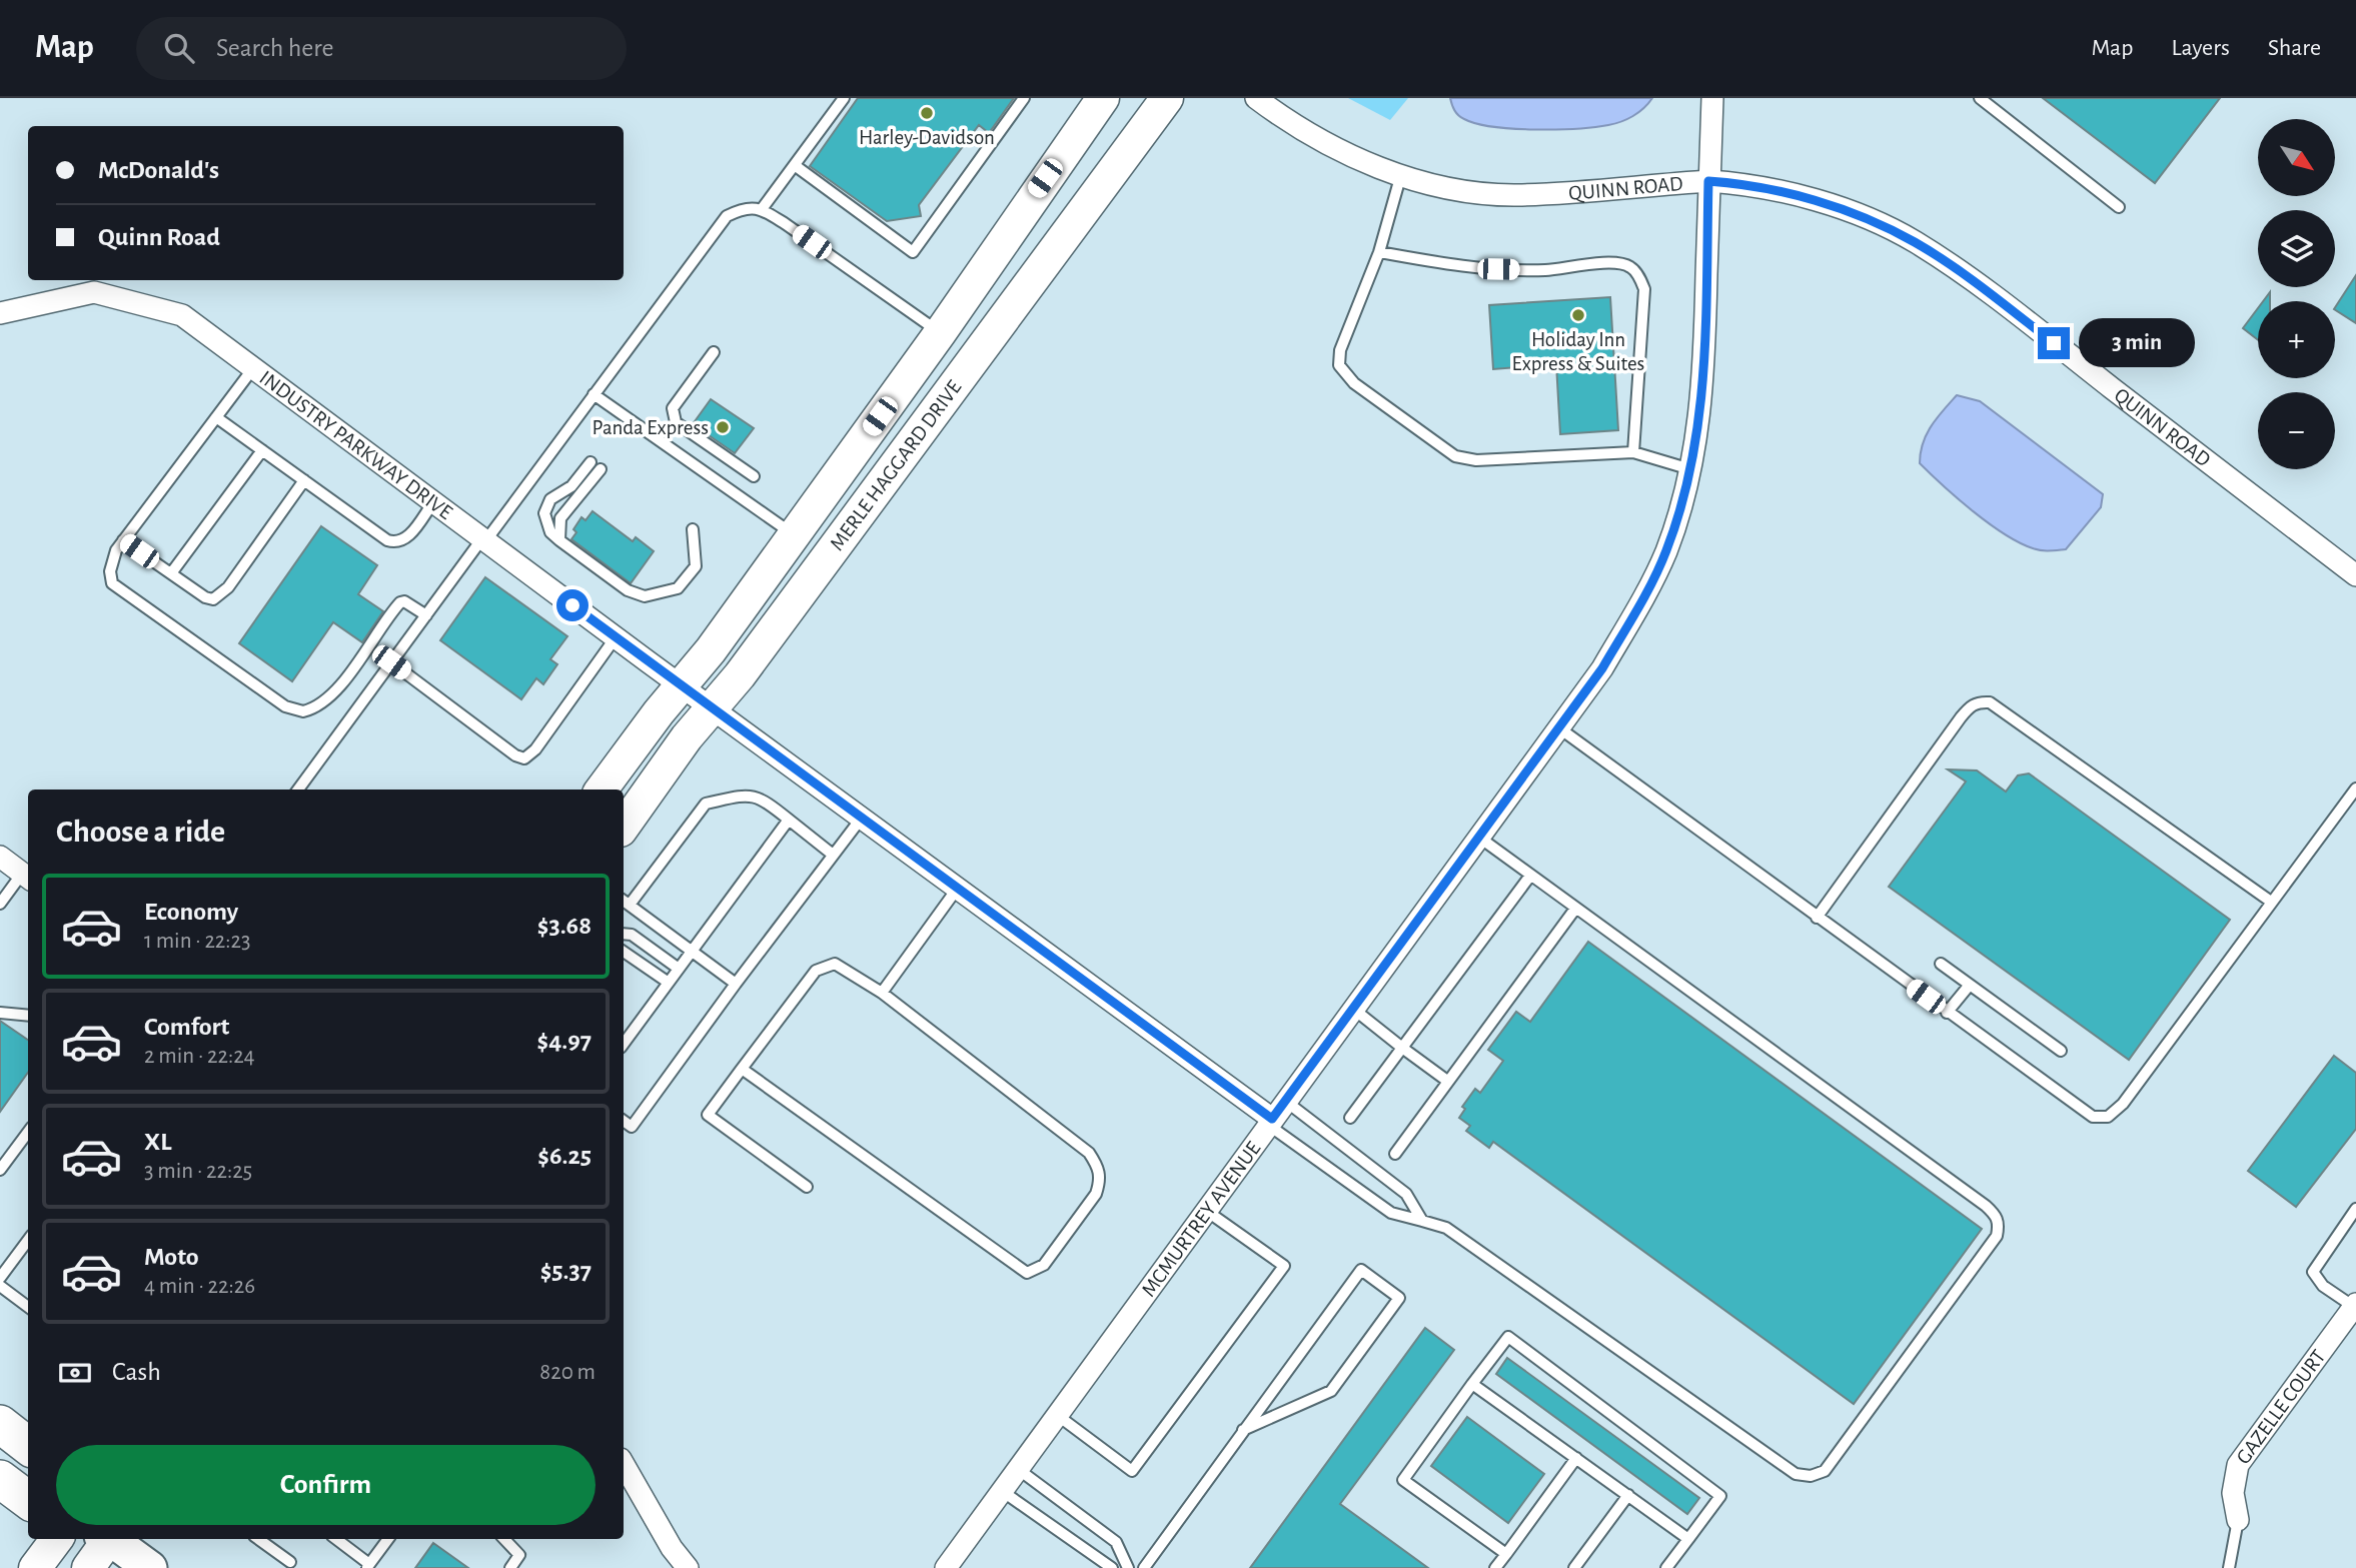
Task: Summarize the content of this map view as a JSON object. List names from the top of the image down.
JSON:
{
  "streets": {
    "main road": ["MERLE HAGGARD DRIVE"],
    "street": [
      "QUINN ROAD",
      "INDUSTRY PARKWAY DRIVE",
      "MCMURTREY AVENUE",
      "GAZELLE COURT"
    ]
  },
  "crossings": [
    ["QUINN ROAD", "MCMURTREY AVENUE"],
    ["INDUSTRY PARKWAY DRIVE", "MERLE HAGGARD DRIVE"],
    ["INDUSTRY PARKWAY DRIVE", "MCMURTREY AVENUE"]
  ],
  "places": ["Harley-Davidson", "Holiday Inn Express & Suites", "Panda Express"],
  "north": "bottom right",
  "page": {
    "header": "Map",
    "search": "Search here",
    "nav": ["Map", "Layers", "Share"],
    "map_buttons": ["+", "−"],
    "banner": ["McDonald's", "Quinn Road"],
    "bubble": "3 min",
    "heading": "Choose a ride",
    "list": [
      {
        "name": "Economy",
        "note": "1 min · 22:23",
        "value": "$3.68"
      },
      {
        "name": "Comfort",
        "note": "2 min · 22:24",
        "value": "$4.97"
      },
      {
        "name": "XL",
        "note": "3 min · 22:25",
        "value": "$6.25"
      },
      {
        "name": "Moto",
        "note": "4 min · 22:26",
        "value": "$5.37"
      }
    ],
    "pay": ["Cash", "820 m"],
    "buttons": "Confirm"
  }
}
